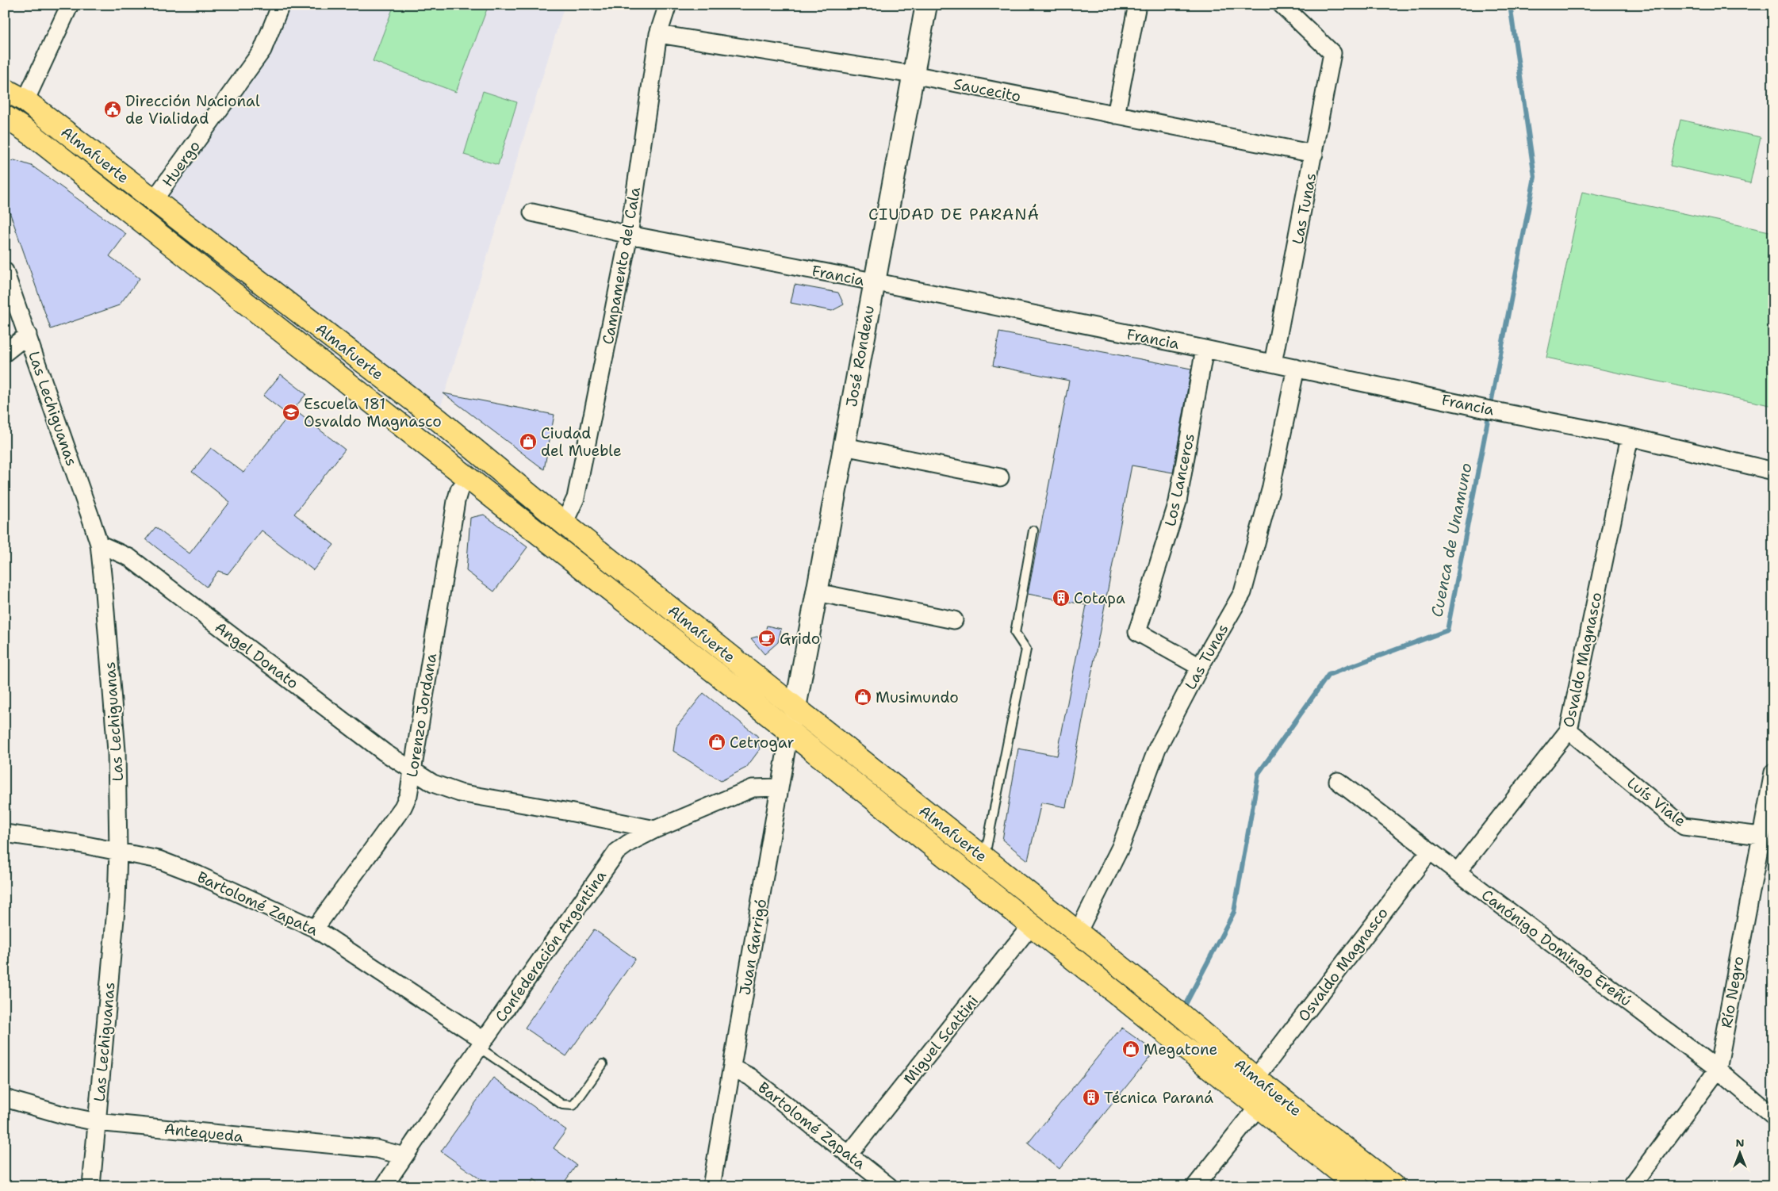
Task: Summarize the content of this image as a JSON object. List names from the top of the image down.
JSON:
{
  "streets": {
    "main road": ["Almafuerte"],
    "street": [
      "Saucecito",
      "Huergo",
      "Las Tunas",
      "Campamento del Cala",
      "Francia",
      "José Rondeau",
      "Las Lechiguanas",
      "Los Lanceros",
      "Angel Donato",
      "Osvaldo Magnasco",
      "Lorenzo Jordana",
      "Luís Viale",
      "Bartolomé Zapata",
      "Confederación Argentina",
      "Juan Garrigó",
      "Canónigo Domingo Ereñú",
      "Río Negro",
      "Miguel Scattini",
      "Antequeda"
    ]
  },
  "crossings": [
    ["Saucecito", "Las Tunas"],
    ["Saucecito", "Campamento del Cala"],
    ["Saucecito", "José Rondeau"],
    ["Almafuerte", "Huergo"],
    ["Almafuerte", "Las Tunas"],
    ["Almafuerte", "Campamento del Cala"],
    ["Almafuerte", "José Rondeau"],
    ["Almafuerte", "Osvaldo Magnasco"],
    ["Almafuerte", "Lorenzo Jordana"],
    ["Almafuerte", "Juan Garrigó"],
    ["Almafuerte", "Miguel Scattini"],
    ["Las Tunas", "Francia"],
    ["Las Tunas", "Los Lanceros"],
    ["Campamento del Cala", "Francia"],
    ["Francia", "José Rondeau"],
    ["Francia", "Los Lanceros"],
    ["Francia", "Osvaldo Magnasco"],
    ["José Rondeau", "Juan Garrigó"],
    ["Las Lechiguanas", "Angel Donato"],
    ["Las Lechiguanas", "Bartolomé Zapata"],
    ["Las Lechiguanas", "Antequeda"],
    ["Angel Donato", "Lorenzo Jordana"],
    ["Angel Donato", "Confederación Argentina"],
    ["Osvaldo Magnasco", "Luís Viale"],
    ["Osvaldo Magnasco", "Canónigo Domingo Ereñú"],
    ["Lorenzo Jordana", "Bartolomé Zapata"],
    ["Luís Viale", "Río Negro"],
    ["Bartolomé Zapata", "Confederación Argentina"],
    ["Bartolomé Zapata", "Juan Garrigó"],
    ["Bartolomé Zapata", "Miguel Scattini"],
    ["Confederación Argentina", "Juan Garrigó"],
    ["Confederación Argentina", "Antequeda"],
    ["Canónigo Domingo Ereñú", "Río Negro"]
  ],
  "districts": ["CIUDAD DE PARANÁ"],
  "water": ["Cuenca de Unamuno"],
  "places": {
    "public building": ["Dirección Nacional de Vialidad"],
    "school or university": ["Escuela 181 Osvaldo Magnasco"],
    "shop": [
      "Ciudad del Mueble",
      "Musimundo",
      "Cetrogar",
      "Megatone"
    ],
    "building": ["Cotapa", "Técnica Paraná"],
    "cafe": ["Grido"]
  },
  "north": "top"
}
